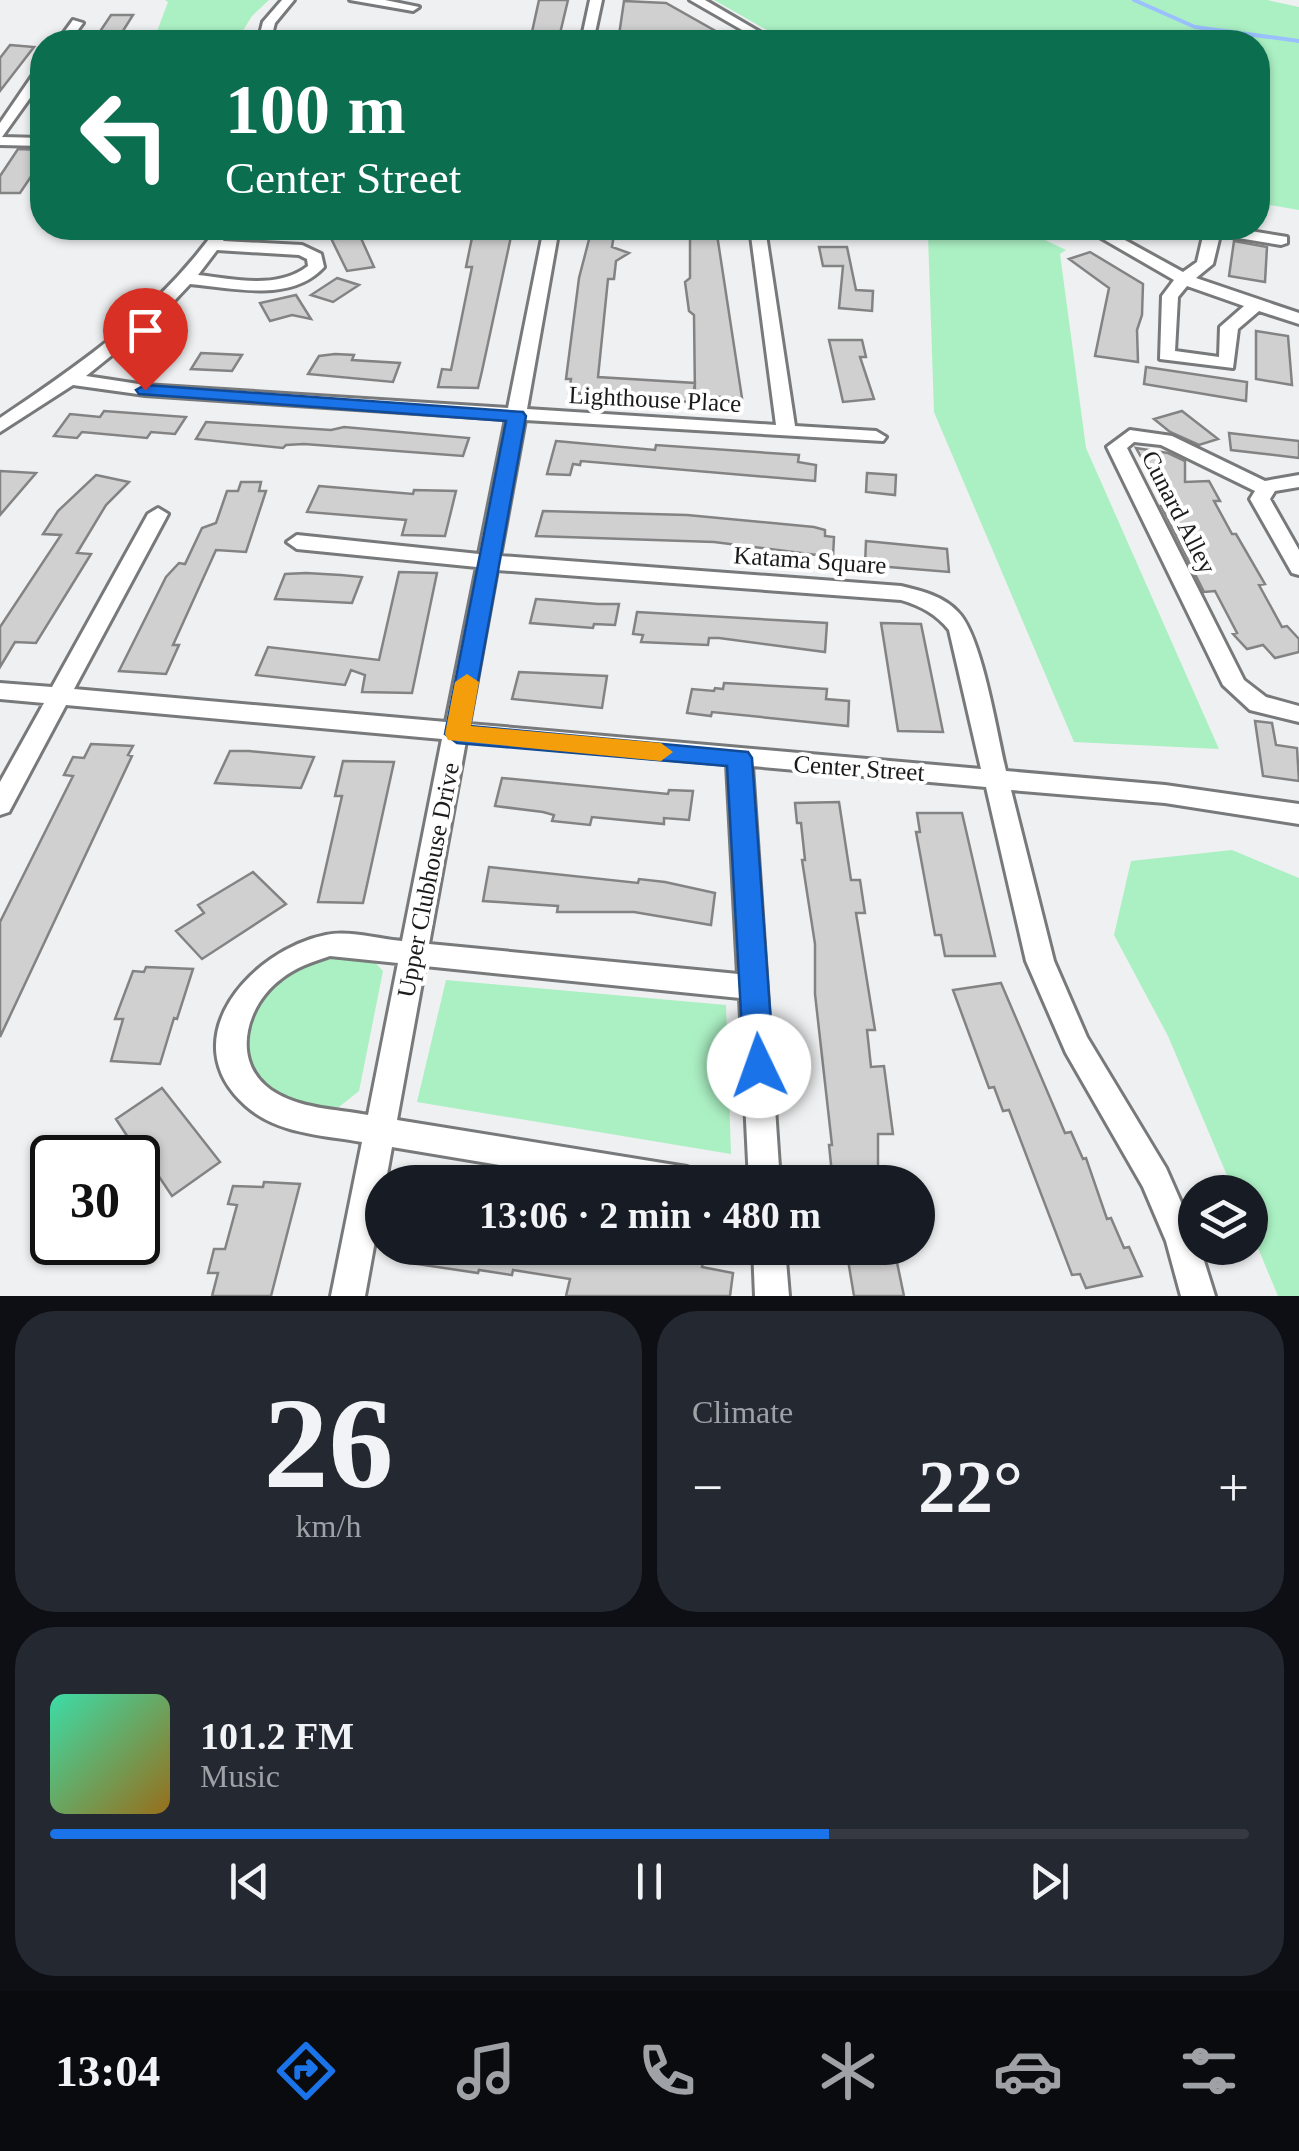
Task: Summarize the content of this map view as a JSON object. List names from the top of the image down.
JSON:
{
  "streets": {
    "street": [
      "Lighthouse Place",
      "Cunard Alley",
      "Katama Square",
      "Center Street",
      "Upper Clubhouse Drive"
    ]
  },
  "crossings": [
    ["Lighthouse Place", "Upper Clubhouse Drive"],
    ["Katama Square", "Center Street"],
    ["Katama Square", "Upper Clubhouse Drive"],
    ["Center Street", "Upper Clubhouse Drive"]
  ],
  "page": {
    "turn": ["100 m", "Center Street"],
    "limit": "30",
    "trip": "13:06 · 2 min · 480 m",
    "tile": [
      ["26", "km/h"],
      "Climate"
    ],
    "heat": ["−", "22°", "+"],
    "song": ["101.2 FM", "Music"],
    "tabs": "13:04"
  }
}
